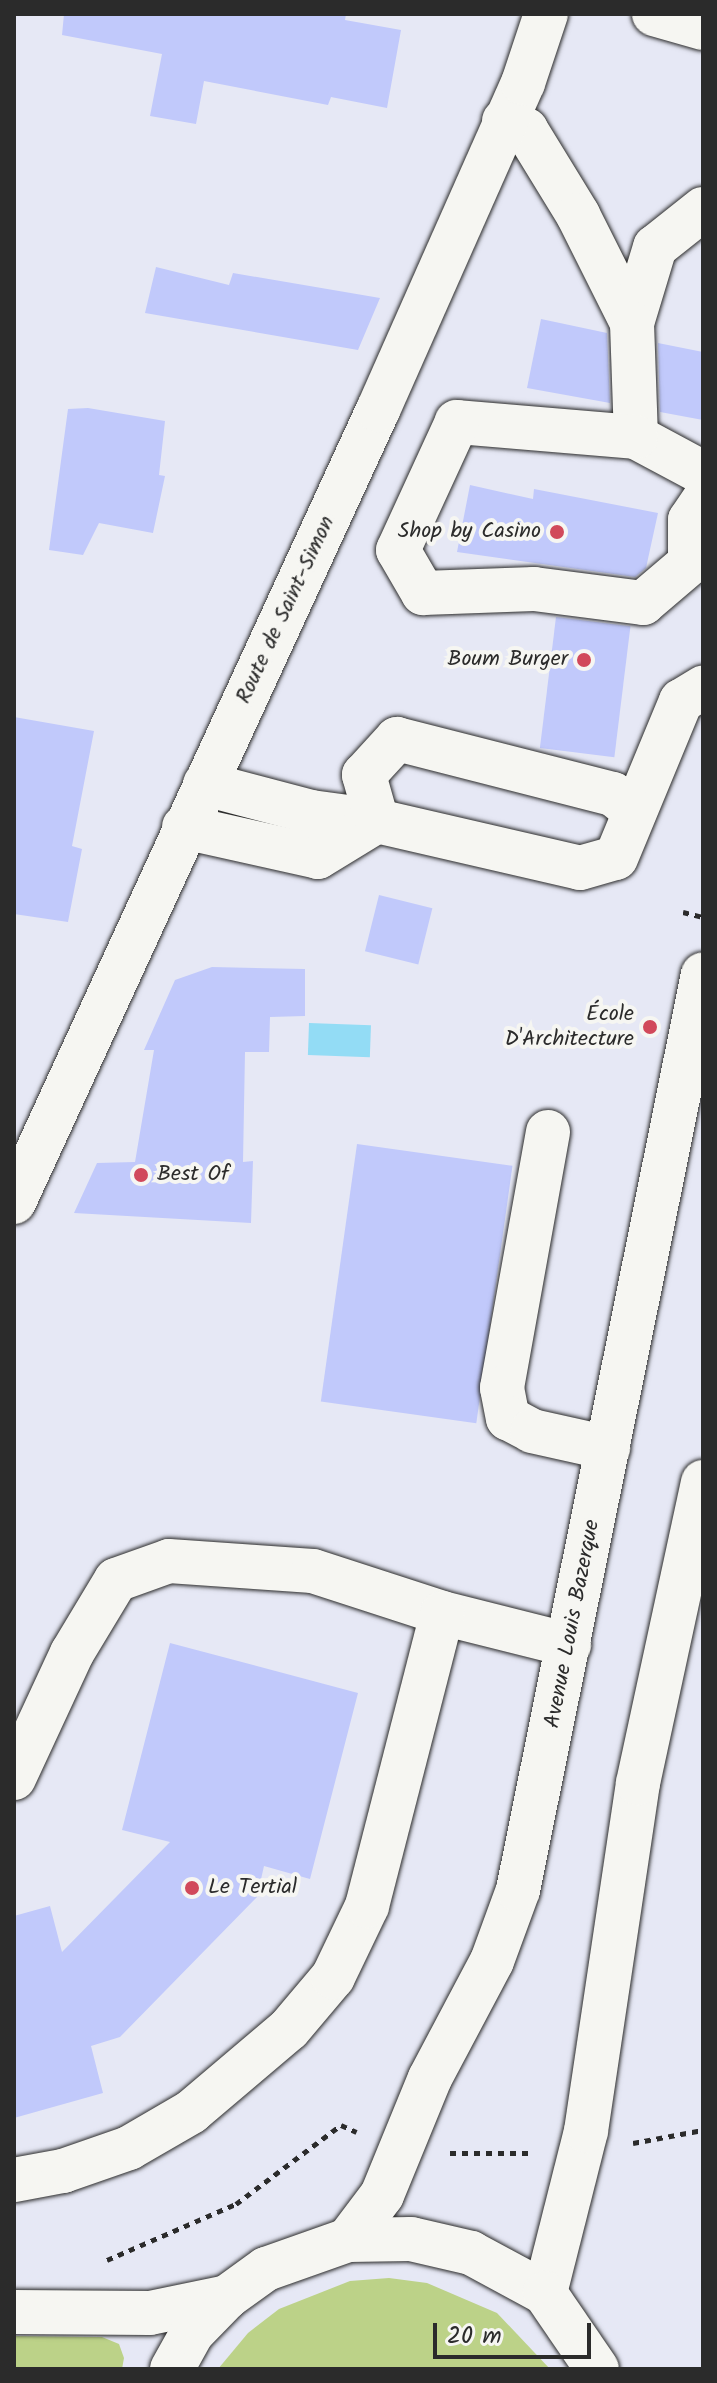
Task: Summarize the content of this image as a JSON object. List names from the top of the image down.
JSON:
{
  "streets": {
    "main road": ["Route de Saint-Simon", "Avenue Louis Bazerque"]
  },
  "places": [
    "Shop by Casino",
    "Boum Burger",
    "École D'Architecture",
    "Best Of",
    "Le Tertial"
  ],
  "scale_bar": "20 m"
}
